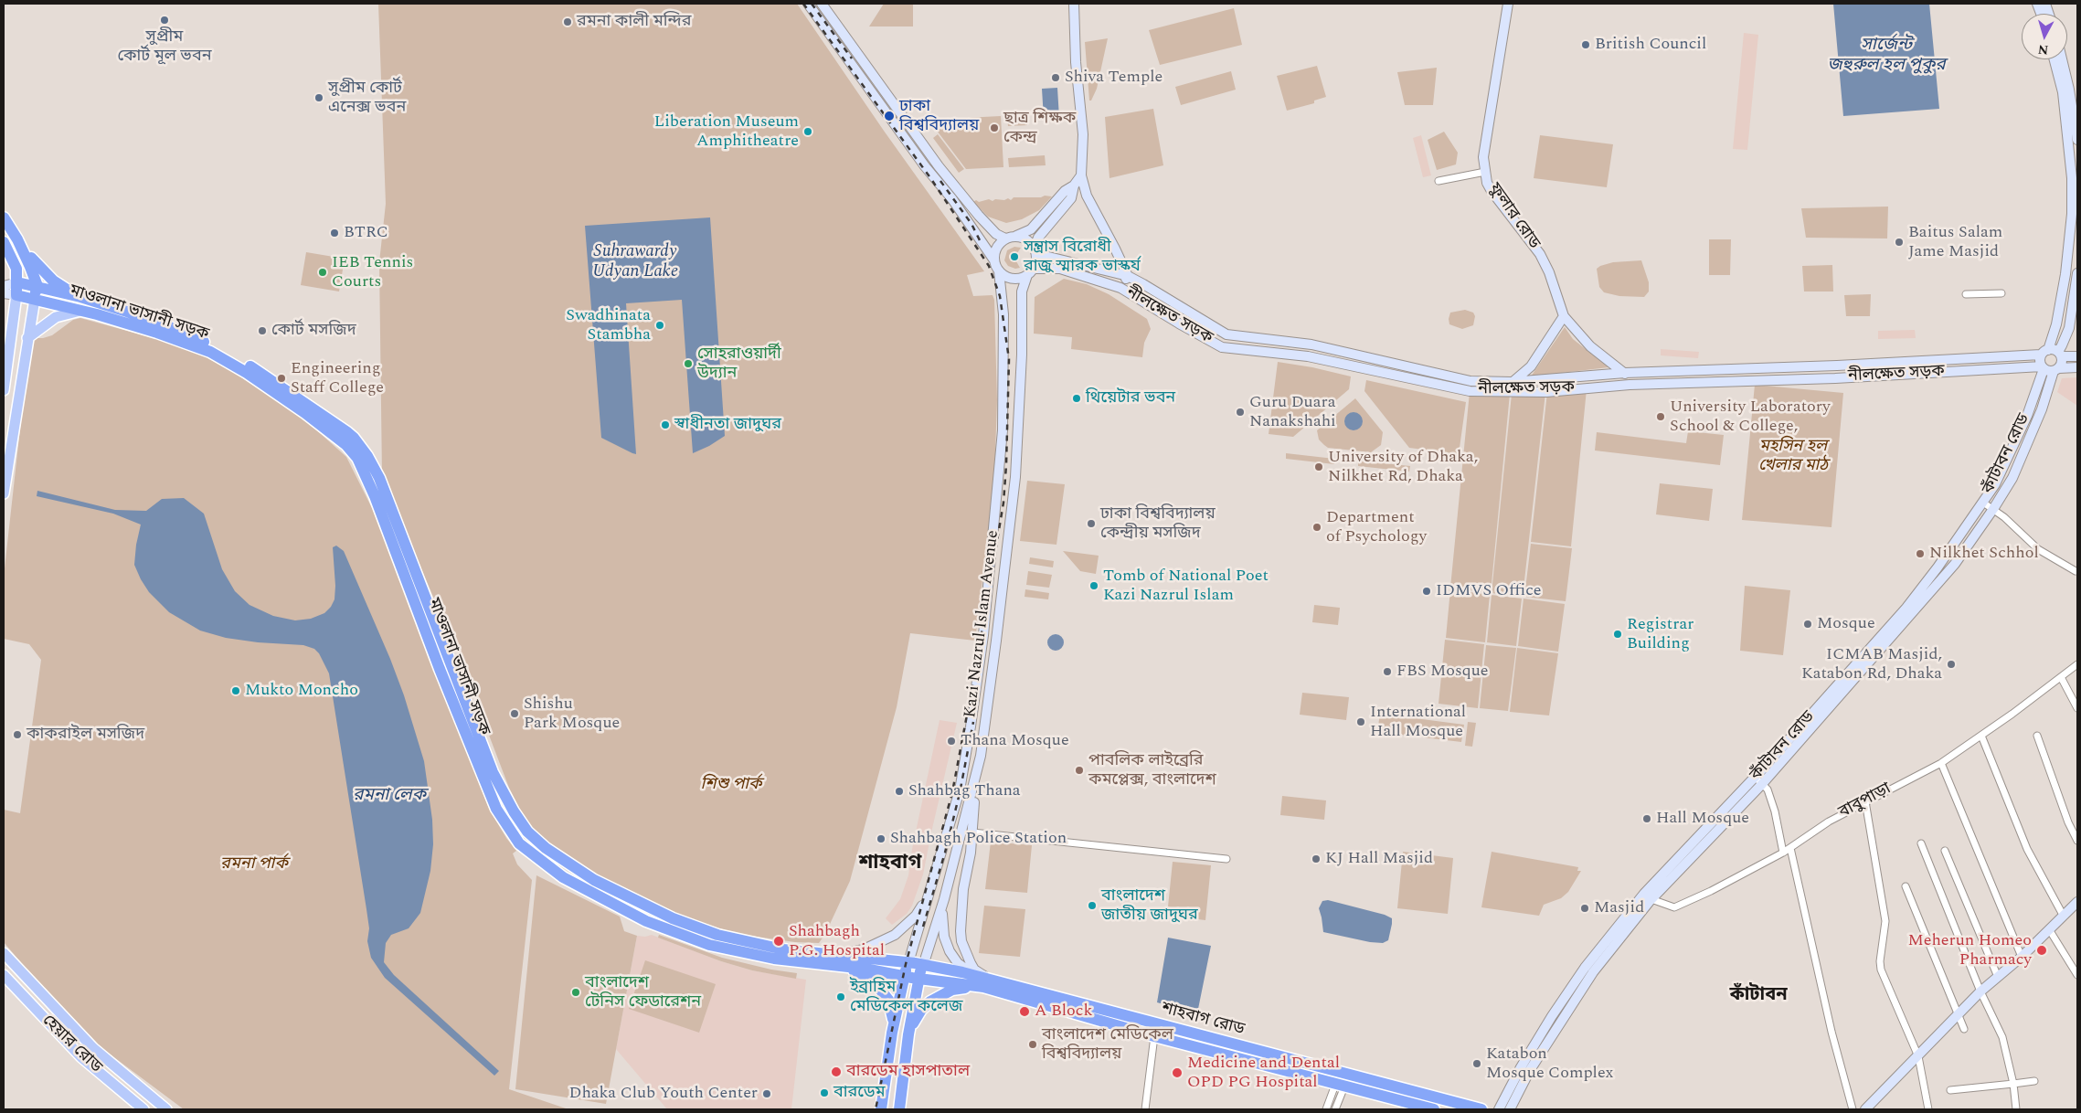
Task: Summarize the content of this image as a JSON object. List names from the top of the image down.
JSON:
{
  "streets": {
    "highway": ["মাওলানা ভাসানী সড়ক", "শাহবাগ রোড"],
    "main road": [
      "ফুলার রোড",
      "নীলক্ষেত সড়ক",
      "কাঁটাবন রোড",
      "Kazi Nazrul Islam Avenue",
      "হেয়ার রোড"
    ],
    "street": ["বাবুপাড়া"]
  },
  "crossings": [
    ["ফুলার রোড", "নীলক্ষেত সড়ক"],
    ["মাওলানা ভাসানী সড়ক", "Kazi Nazrul Islam Avenue"],
    ["মাওলানা ভাসানী সড়ক", "শাহবাগ রোড"],
    ["নীলক্ষেত সড়ক", "কাঁটাবন রোড"],
    ["নীলক্ষেত সড়ক", "Kazi Nazrul Islam Avenue"],
    ["কাঁটাবন রোড", "বাবুপাড়া"],
    ["Kazi Nazrul Islam Avenue", "শাহবাগ রোড"]
  ],
  "districts": ["শাহবাগ", "কাঁটাবন"],
  "water": ["সার্জেন্ট জহুরুল হল পুকুর", "Suhrawardy Udyan Lake", "রমনা লেক"],
  "parks": ["মহসিন হল খেলার মাঠ", "শিশু পার্ক", "রমনা পার্ক"],
  "places": [
    "সুপ্রীম কোর্ট মূল ভবন",
    "রমনা কালী মন্দির",
    "British Council",
    "Shiva Temple",
    "সুপ্রীম কোর্ট এনেক্স ভবন",
    "ঢাকা বিশ্ববিদ্যালয়",
    "ছাত্র শিক্ষক কেন্দ্র",
    "Liberation Museum Amphitheatre",
    "BTRC",
    "Baitus Salam Jame Masjid",
    "সন্ত্রাস বিরোধী রাজু স্মারক ভাস্কর্য",
    "IEB Tennis Courts",
    "Swadhinata Stambha",
    "কোর্ট মসজিদ",
    "সোহরাওয়ার্দী উদ্যান",
    "Engineering Staff College",
    "থিয়েটার ভবন",
    "Guru Duara Nanakshahi",
    "University Laboratory School & College,",
    "স্বাধীনতা জাদুঘর",
    "University of Dhaka, Nilkhet Rd, Dhaka",
    "ঢাকা বিশ্ববিদ্যালয় কেন্দ্রীয় মসজিদ",
    "Department of Psychology",
    "Nilkhet Schhol",
    "Tomb of National Poet Kazi Nazrul Islam",
    "IDMVS Office",
    "Mosque",
    "Registrar Building",
    "ICMAB Masjid, Katabon Rd, Dhaka",
    "FBS Mosque",
    "Mukto Moncho",
    "Shishu Park Mosque",
    "International Hall Mosque",
    "কাকরাইল মসজিদ",
    "Thana Mosque",
    "পাবলিক লাইব্রেরি কমপ্লেক্স, বাংলাদেশ",
    "Shahbag Thana",
    "Hall Mosque",
    "Shahbagh Police Station",
    "KJ Hall Masjid",
    "বাংলাদেশ জাতীয় জাদুঘর",
    "Masjid",
    "Shahbagh P.G. Hospital",
    "Meherun Homeo Pharmacy",
    "বাংলাদেশ টেনিস ফেডারেশন",
    "ইব্রাহিম মেডিকেল কলেজ",
    "A Block",
    "বাংলাদেশ মেডিকেল বিশ্ববিদ্যালয়",
    "Katabon Mosque Complex",
    "বারডেম হাসপাতাল",
    "Medicine and Dental OPD PG Hospital",
    "বারডেম",
    "Dhaka Club Youth Center"
  ],
  "north": "bottom"
}
